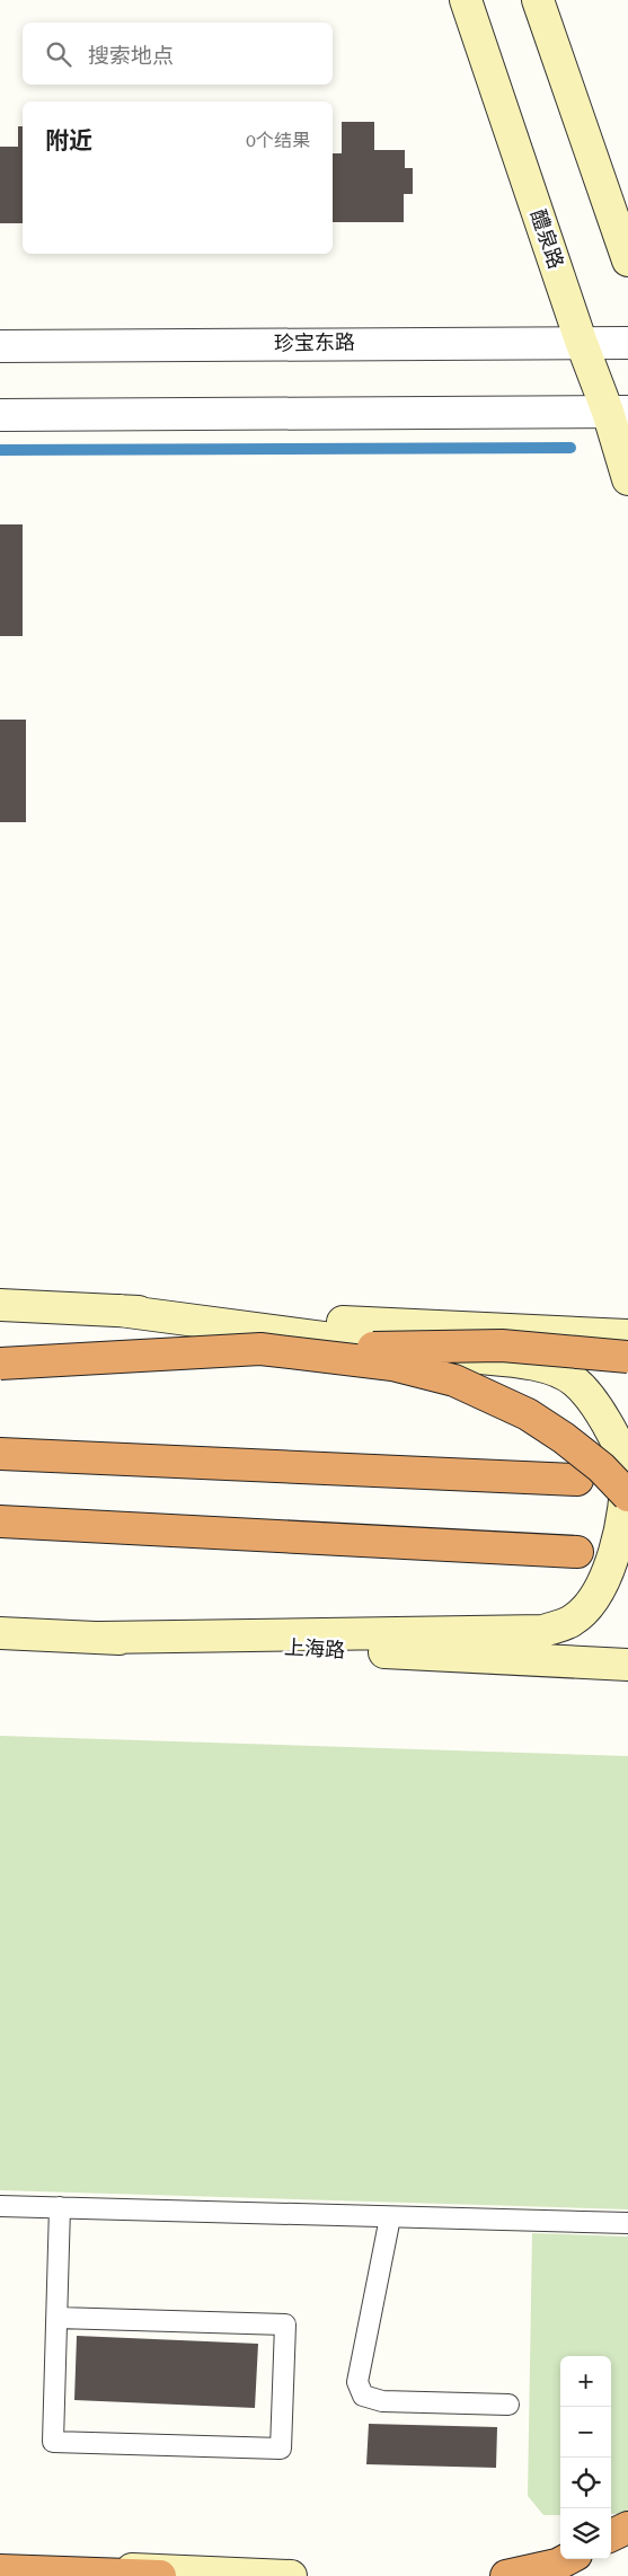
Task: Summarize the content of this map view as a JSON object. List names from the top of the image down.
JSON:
{
  "streets": {
    "main road": ["醴泉路", "上海路"],
    "street": ["珍宝东路"]
  },
  "crossings": [
    ["醴泉路", "珍宝东路"]
  ],
  "page": {
    "search": "搜索地点",
    "heading": ["附近", "0个结果"],
    "map_buttons": ["+", "−"]
  }
}
